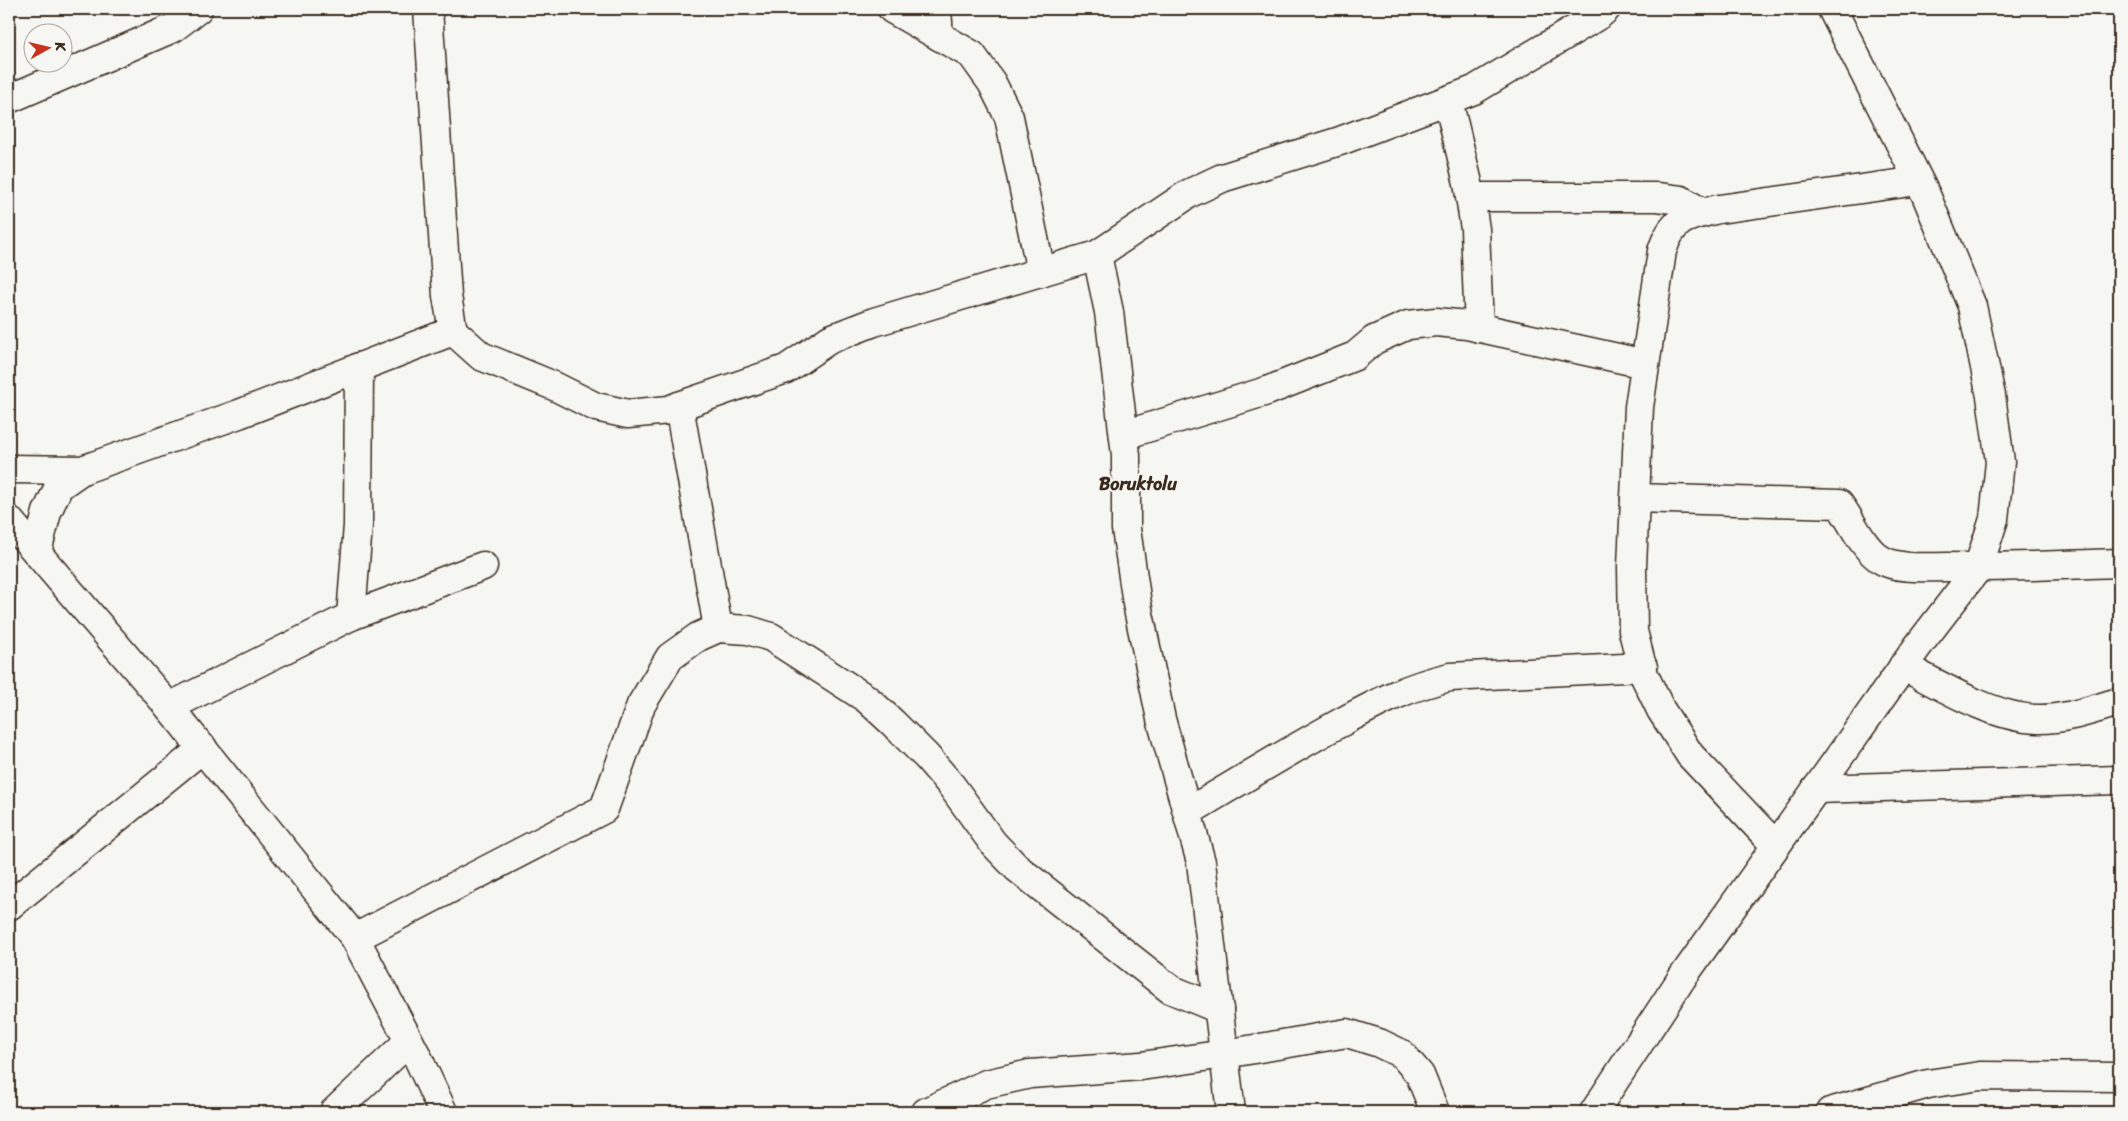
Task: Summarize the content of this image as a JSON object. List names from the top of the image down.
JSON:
{
  "districts": ["Boruktolu"],
  "north": "right"
}
